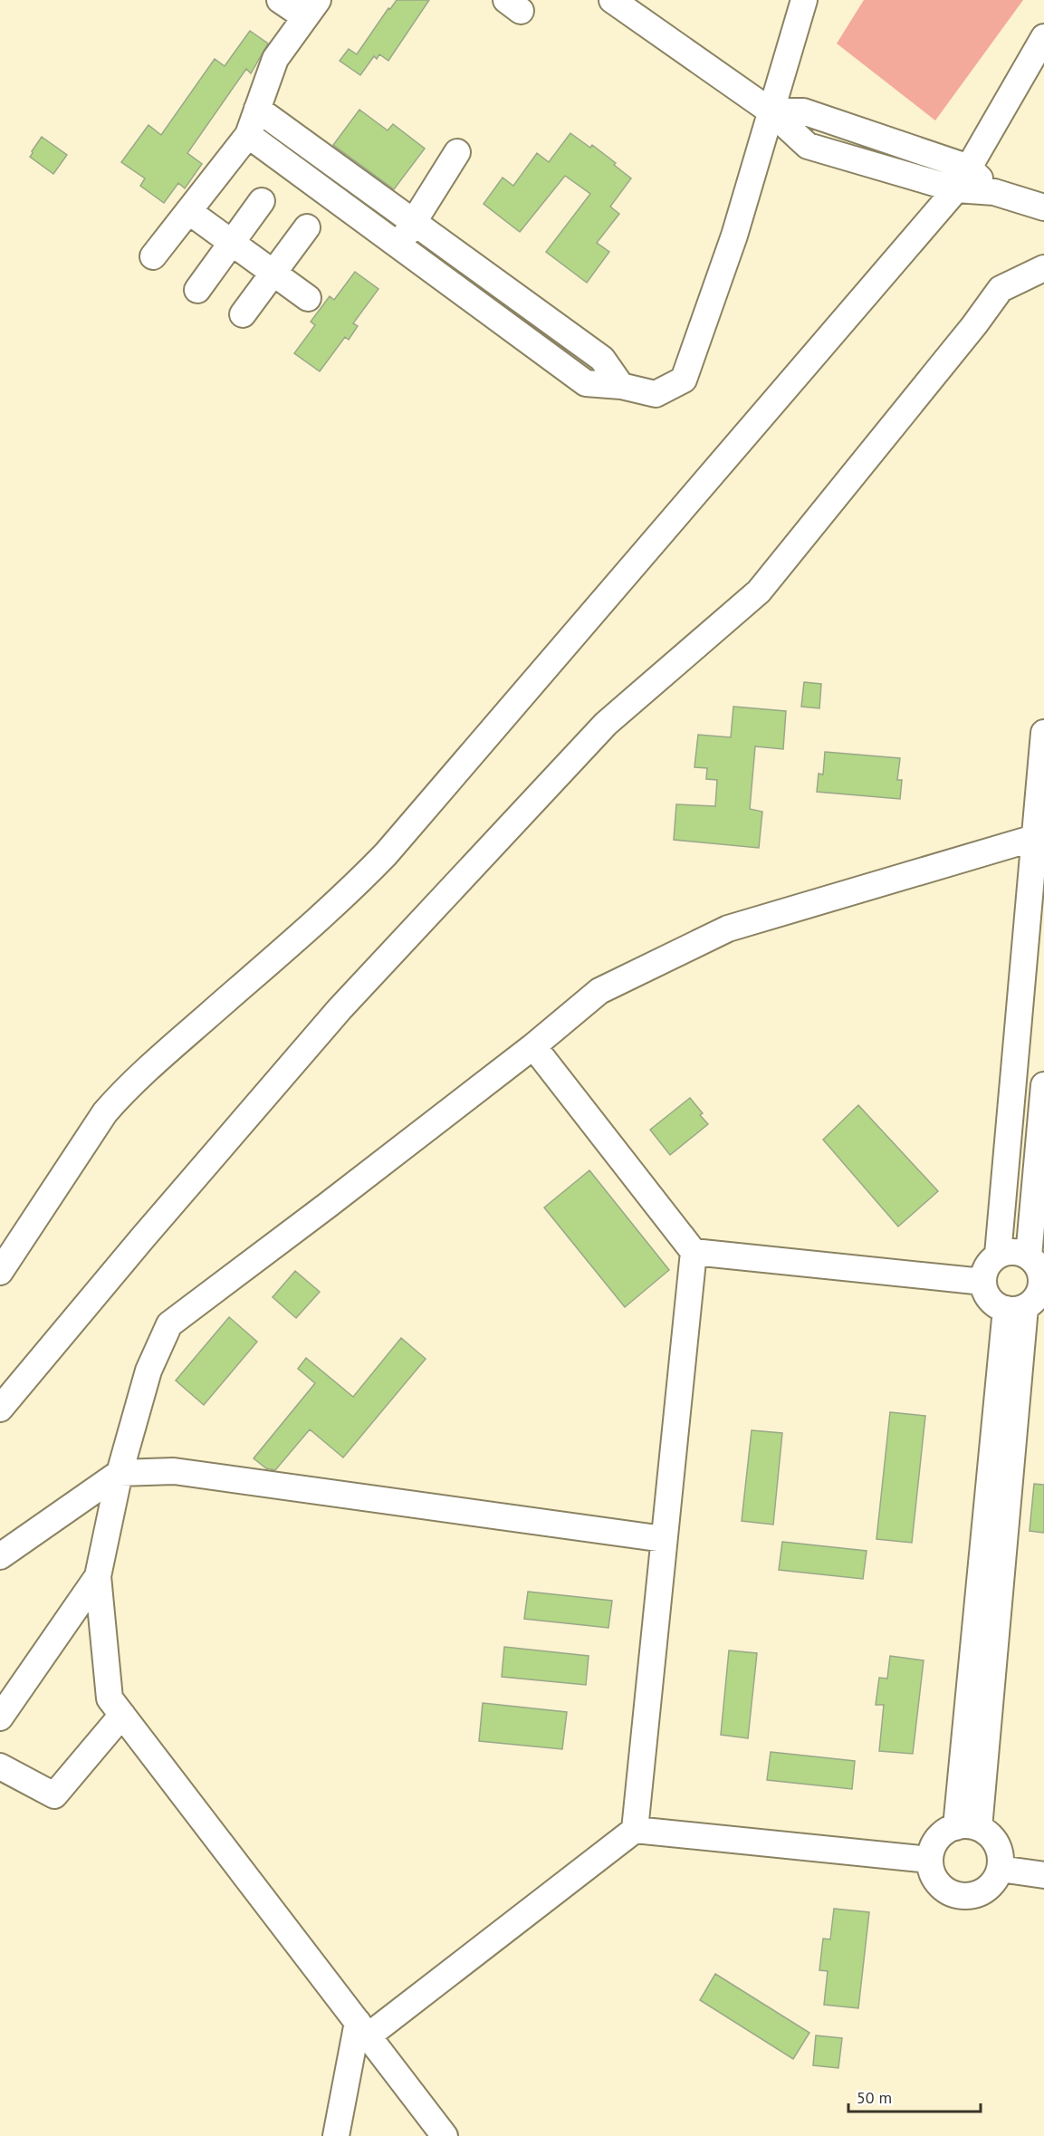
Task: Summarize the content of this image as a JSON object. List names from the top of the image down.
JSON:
{
  "scale_bar": "50 m"
}
